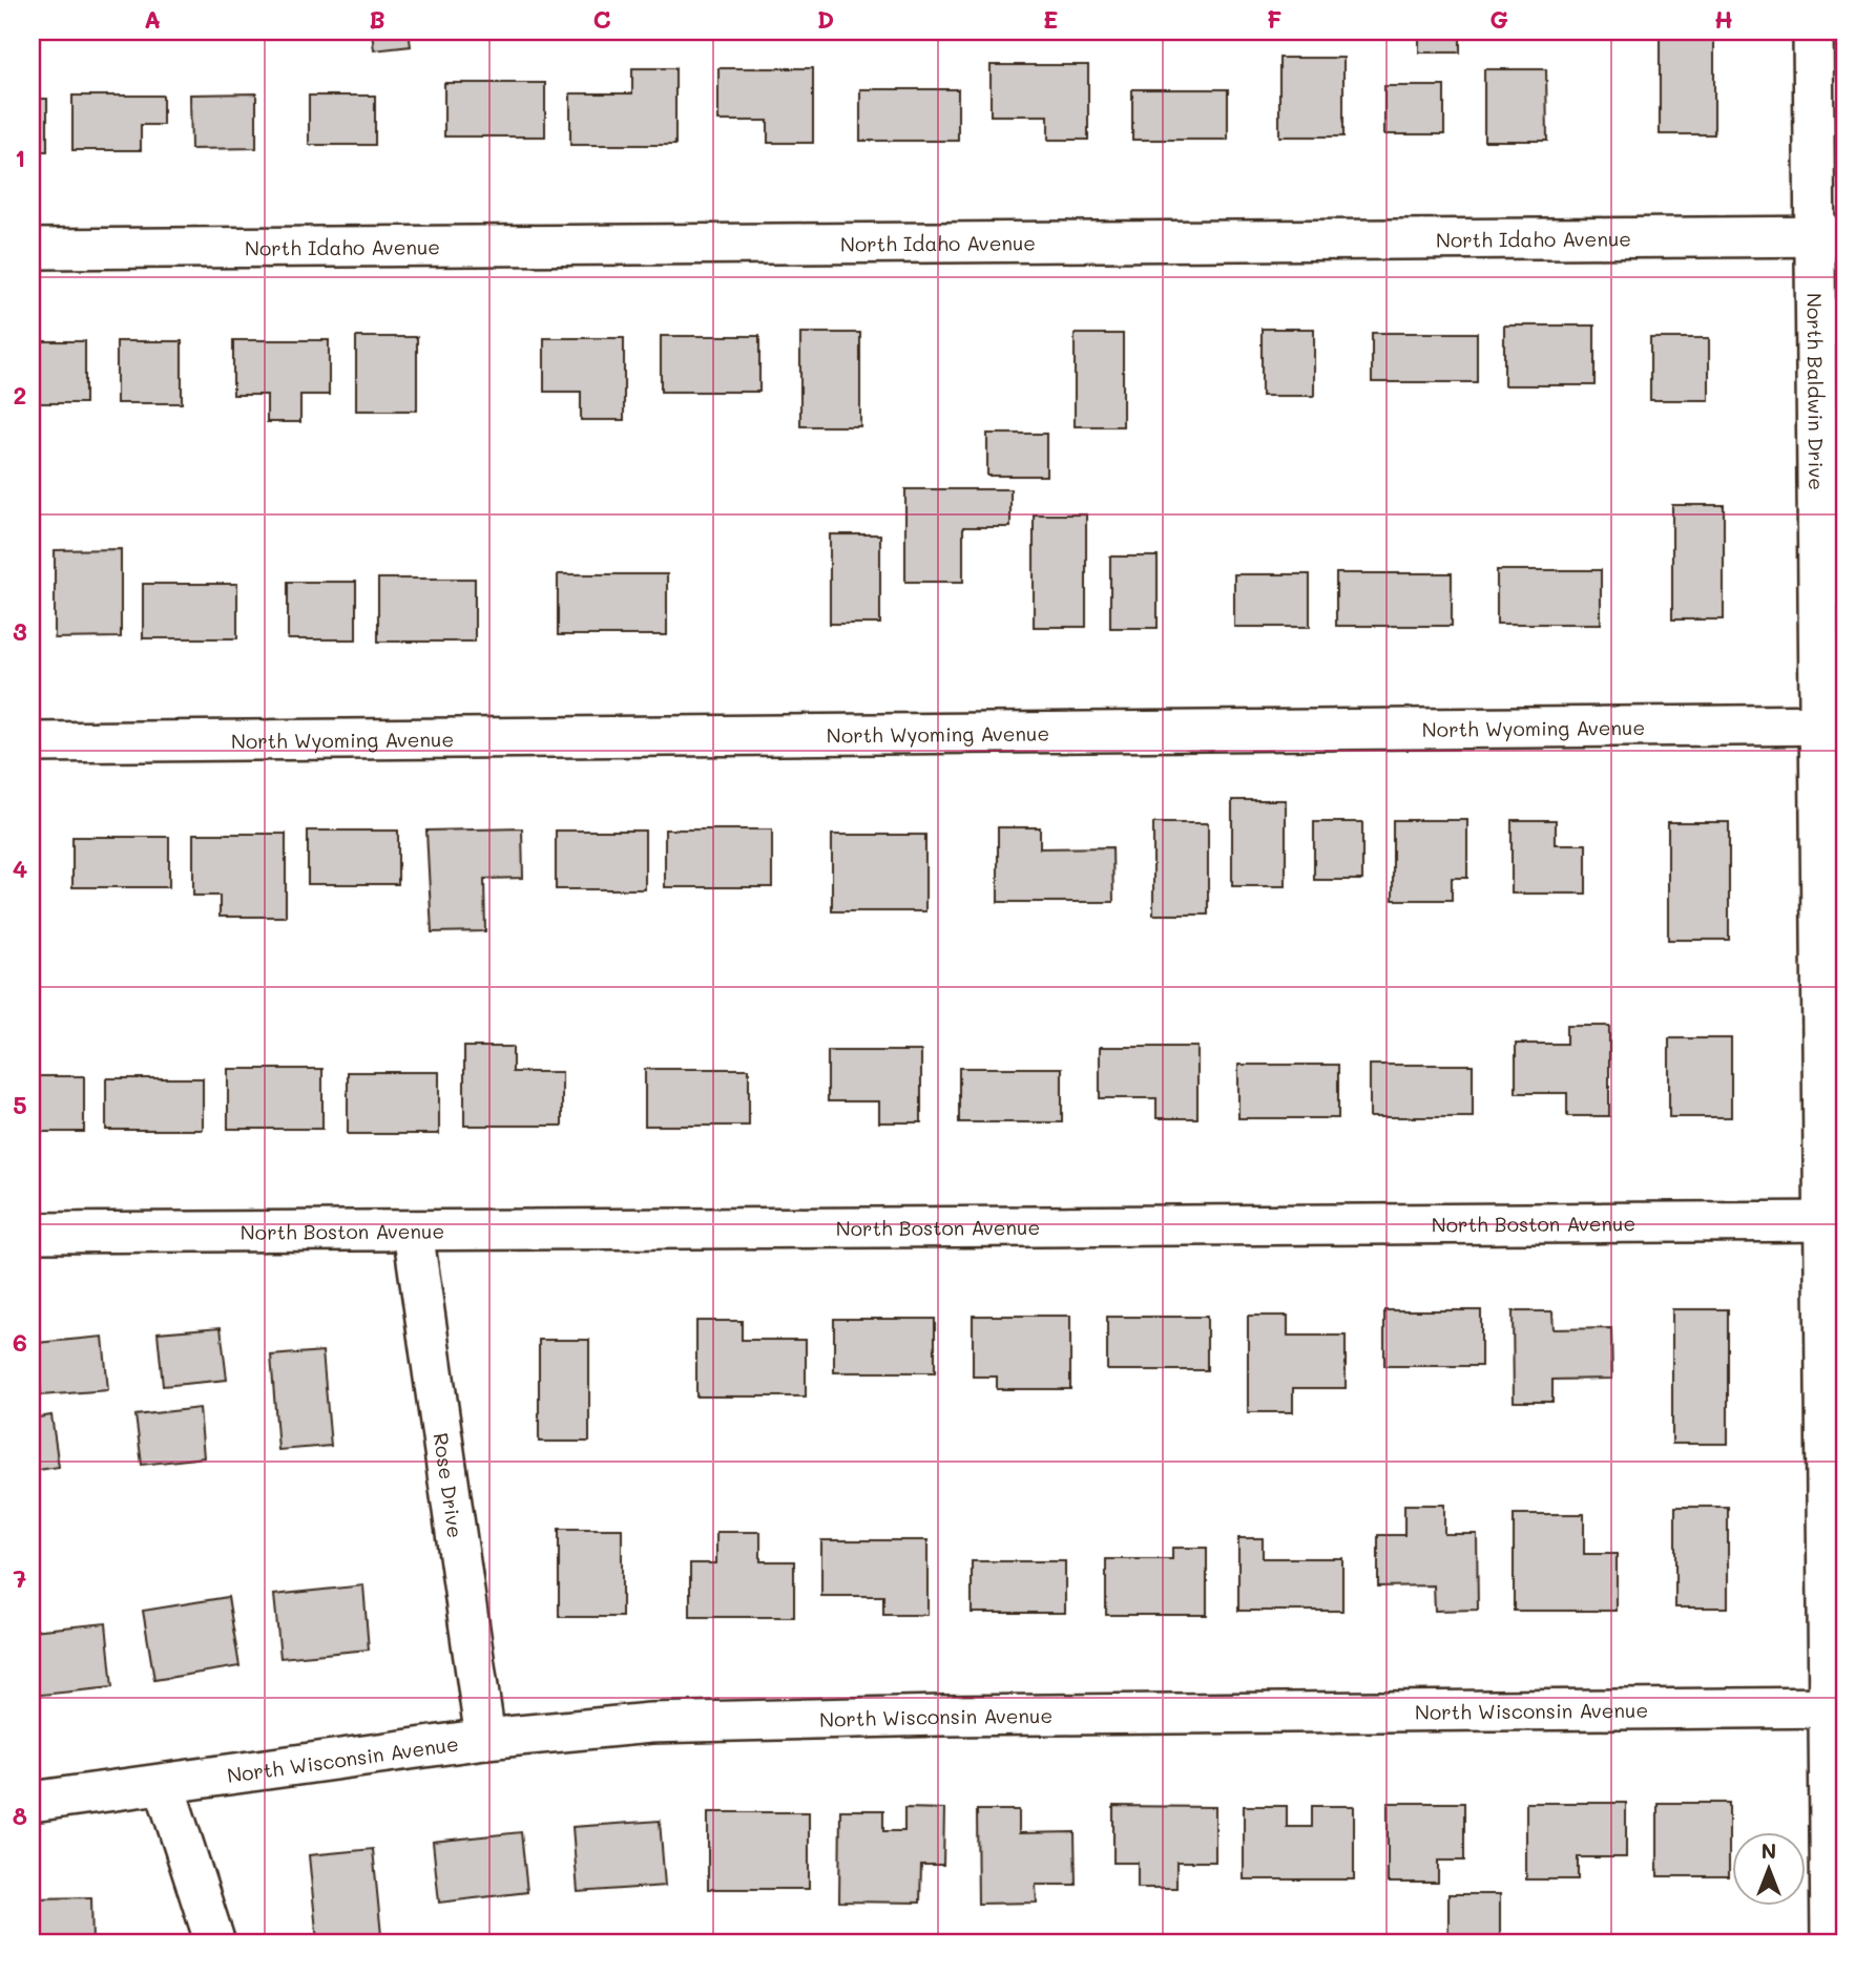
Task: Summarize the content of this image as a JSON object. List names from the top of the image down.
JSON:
{
  "streets": {
    "street": [
      "North Idaho Avenue",
      "North Baldwin Drive",
      "North Wyoming Avenue",
      "North Boston Avenue",
      "Rose Drive",
      "North Wisconsin Avenue"
    ]
  },
  "crossings": [
    ["North Idaho Avenue", "North Baldwin Drive"],
    ["North Baldwin Drive", "North Wyoming Avenue"],
    ["North Baldwin Drive", "North Boston Avenue"],
    ["North Baldwin Drive", "North Wisconsin Avenue"],
    ["North Boston Avenue", "Rose Drive"],
    ["Rose Drive", "North Wisconsin Avenue"]
  ],
  "north": "top",
  "grid": {
    "columns": [
      "A",
      "B",
      "C",
      "D",
      "E",
      "F",
      "G",
      "H"
    ],
    "rows": [
      "1",
      "2",
      "3",
      "4",
      "5",
      "6",
      "7",
      "8"
    ]
  }
}
